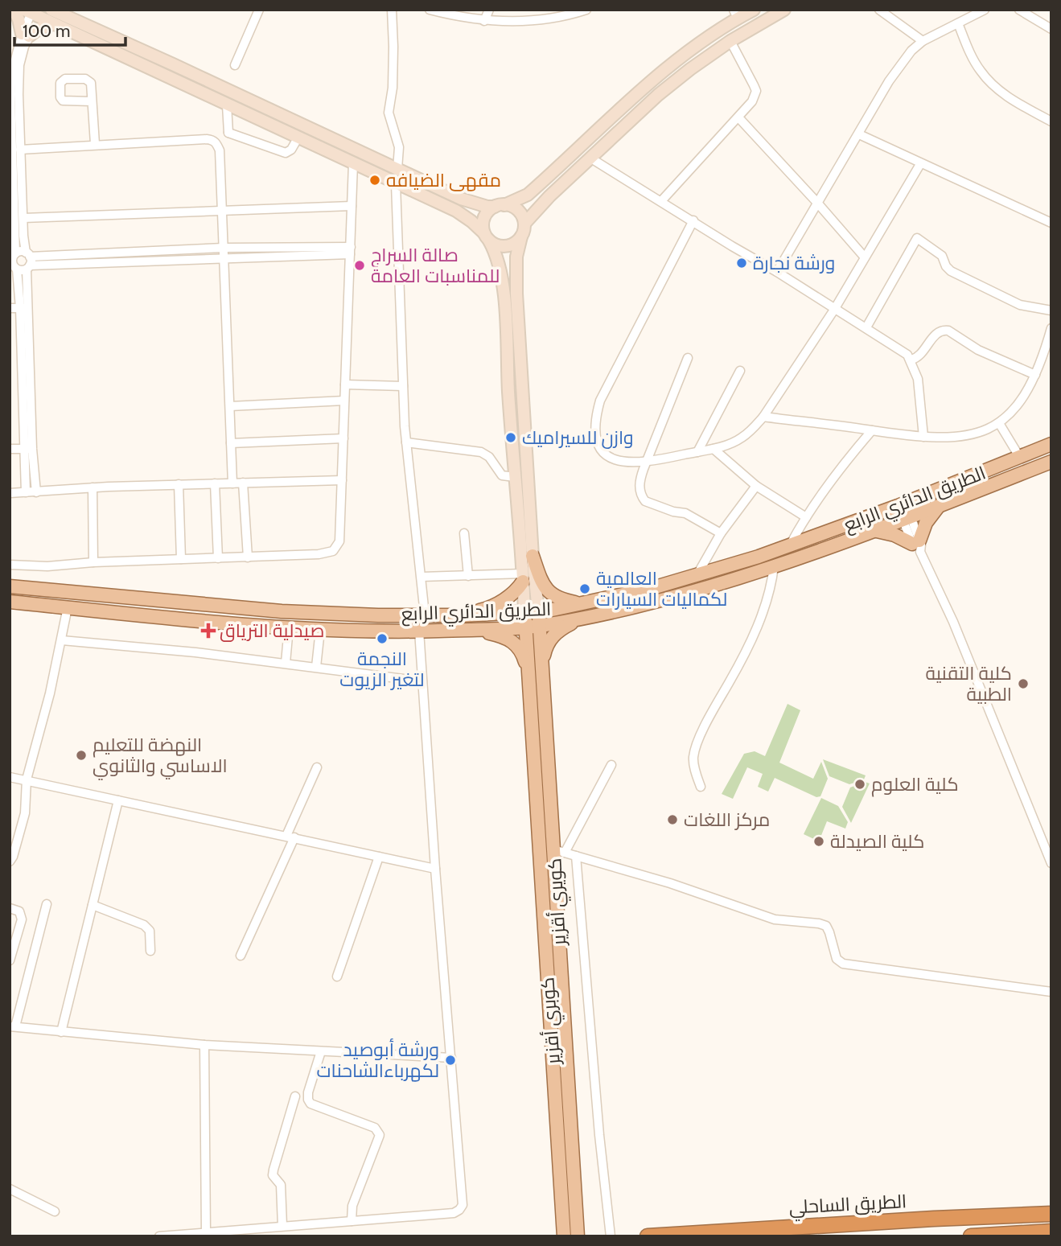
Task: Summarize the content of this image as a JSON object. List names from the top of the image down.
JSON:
{
  "streets": {
    "highway": ["الطريق الساحلي"],
    "main road": ["الطريق الدائري الرابع", "كويري أقزير", "كوبري أقزير"]
  },
  "crossings": [
    ["الطريق الدائري الرابع", "كويري أقزير"],
    ["الطريق الدائري الرابع", "كوبري أقزير"],
    ["كويري أقزير", "كوبري أقزير"]
  ],
  "places": {
    "other": [
      "مقهى الضيافه",
      "ورشة نجارة",
      "صالة السراج للمناسبات العامة",
      "وازن للسيراميك",
      "العالمية لكماليات السيارات",
      "النجمة لتغير الزيوت",
      "كلية التقنية الطبية",
      "النهضة للتعليم الاساسي والثانوي",
      "كلية العلوم",
      "مركز اللغات",
      "كلية الصيدلة",
      "ورشة أبوصيد لكهرباءالشاحنات"
    ],
    "health": ["صيدلية الترياق"]
  },
  "scale_bar": "100 m"
}
